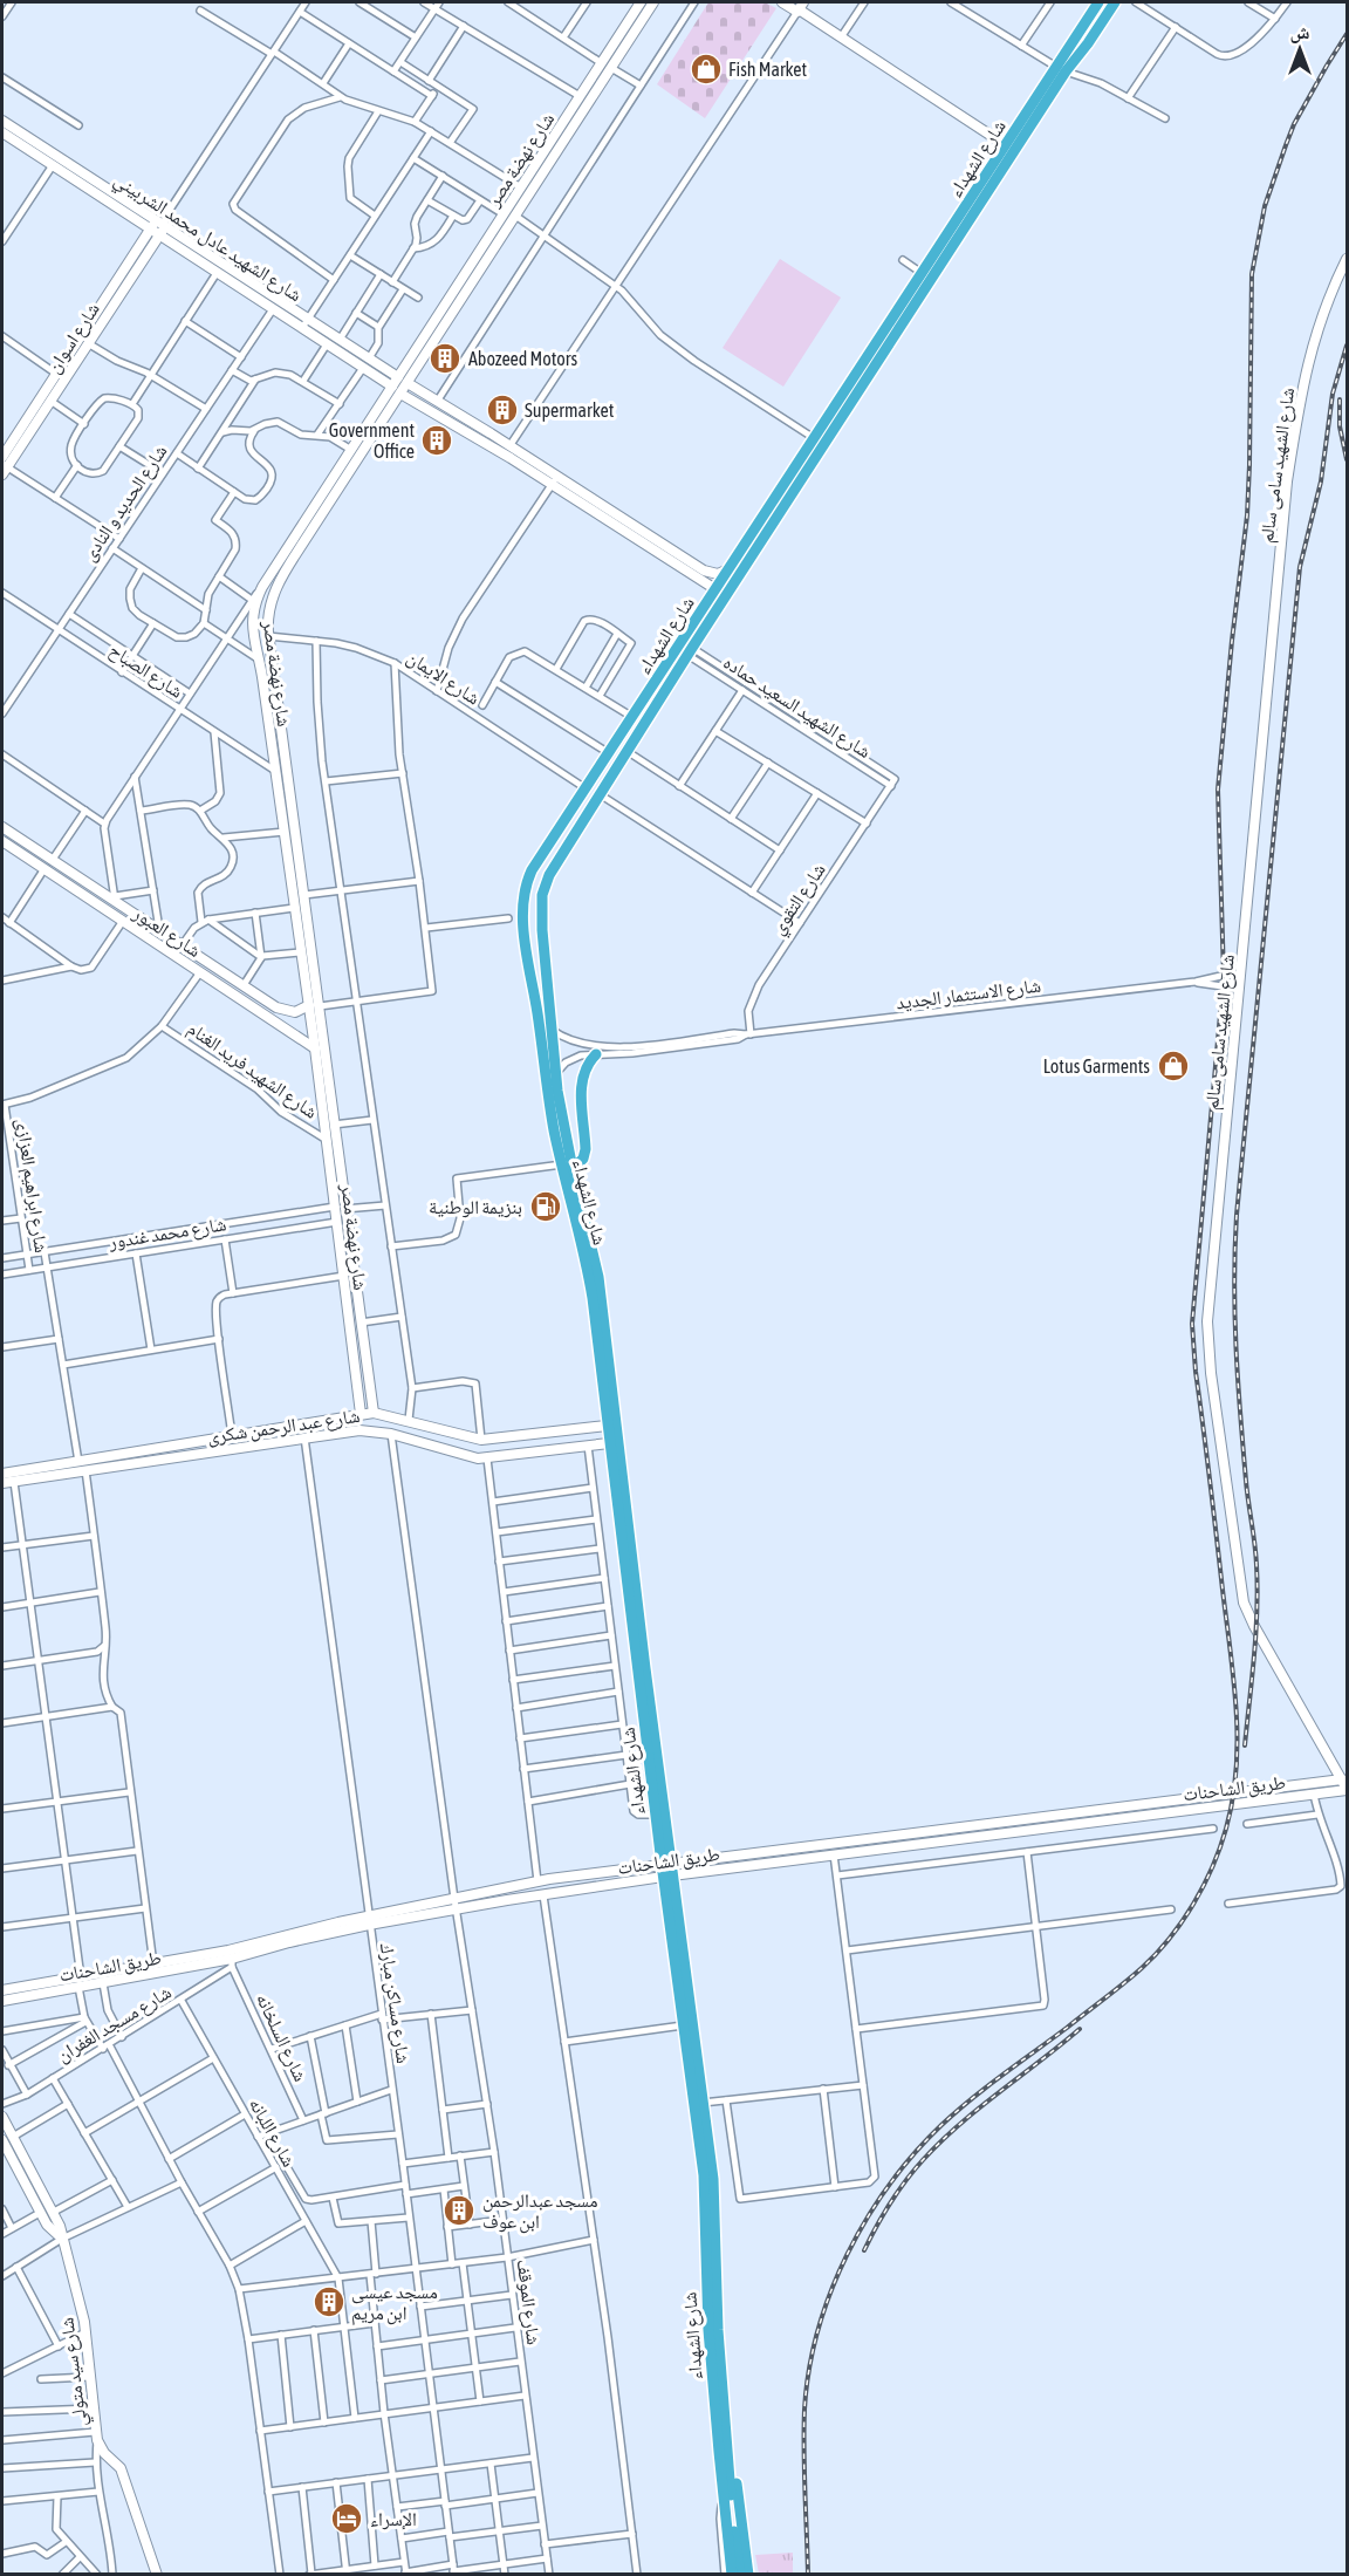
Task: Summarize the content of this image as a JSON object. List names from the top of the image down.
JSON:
{
  "streets": {
    "highway": ["شارع الشهداء"],
    "street": [
      "شارع نهضة مصر",
      "شارع الشهيد عادل محمد الشربيني",
      "شارع اسوان",
      "شارع الشهيد سامى سالم",
      "شارع الحديد و النادى",
      "شارع الصباح",
      "شارع الايمان",
      "شارع الشهيد السعيد حماده",
      "شارع التقوي",
      "شارع العبور",
      "شارع الاستثمار الجديد",
      "شارع الشهيد فريد الغنام",
      "شارع ابراهيم العزازى",
      "شارع محمد غندور",
      "شارع عبد الرحمن شكرى",
      "طريق الشاحنات",
      "شارع مساكن مبارك",
      "شارع مسجد الغفران",
      "شارع السلخانه",
      "شارع اللبانه",
      "شارع الموقف",
      "شارع سيد متولي"
    ]
  },
  "crossings": [
    ["شارع الشهداء", "شارع الايمان"],
    ["شارع الشهداء", "شارع الشهيد السعيد حماده"],
    ["شارع الشهداء", "شارع الاستثمار الجديد"],
    ["شارع الشهداء", "شارع عبد الرحمن شكرى"],
    ["شارع الشهداء", "طريق الشاحنات"],
    ["شارع نهضة مصر", "شارع الشهيد عادل محمد الشربيني"],
    ["شارع نهضة مصر", "شارع الصباح"],
    ["شارع نهضة مصر", "شارع الايمان"],
    ["شارع نهضة مصر", "شارع العبور"],
    ["شارع نهضة مصر", "شارع الشهيد فريد الغنام"],
    ["شارع نهضة مصر", "شارع محمد غندور"],
    ["شارع نهضة مصر", "شارع عبد الرحمن شكرى"],
    ["شارع الشهيد عادل محمد الشربيني", "شارع اسوان"],
    ["شارع الشهيد عادل محمد الشربيني", "شارع الحديد و النادى"],
    ["شارع الشهيد سامى سالم", "شارع الاستثمار الجديد"],
    ["شارع الشهيد سامى سالم", "طريق الشاحنات"],
    ["شارع الحديد و النادى", "شارع الصباح"],
    ["شارع الشهيد السعيد حماده", "شارع التقوي"],
    ["شارع التقوي", "شارع الاستثمار الجديد"],
    ["شارع ابراهيم العزازى", "شارع محمد غندور"],
    ["شارع عبد الرحمن شكرى", "شارع مساكن مبارك"],
    ["شارع عبد الرحمن شكرى", "شارع الموقف"],
    ["طريق الشاحنات", "شارع مساكن مبارك"],
    ["طريق الشاحنات", "شارع مسجد الغفران"],
    ["طريق الشاحنات", "شارع السلخانه"],
    ["طريق الشاحنات", "شارع الموقف"],
    ["شارع مسجد الغفران", "شارع السلخانه"],
    ["شارع مسجد الغفران", "شارع اللبانه"]
  ],
  "places": {
    "shop": ["Fish Market", "Lotus Garments"],
    "building": [
      "Abozeed Motors",
      "Supermarket",
      "Government Office",
      "مسجد عبدالرحمن ابن عوف",
      "مسجد عيسى ابن مريم"
    ],
    "fuel station": ["بنزيمة الوطنية"],
    "hotel": ["الإسراء"]
  },
  "north": "top"
}
